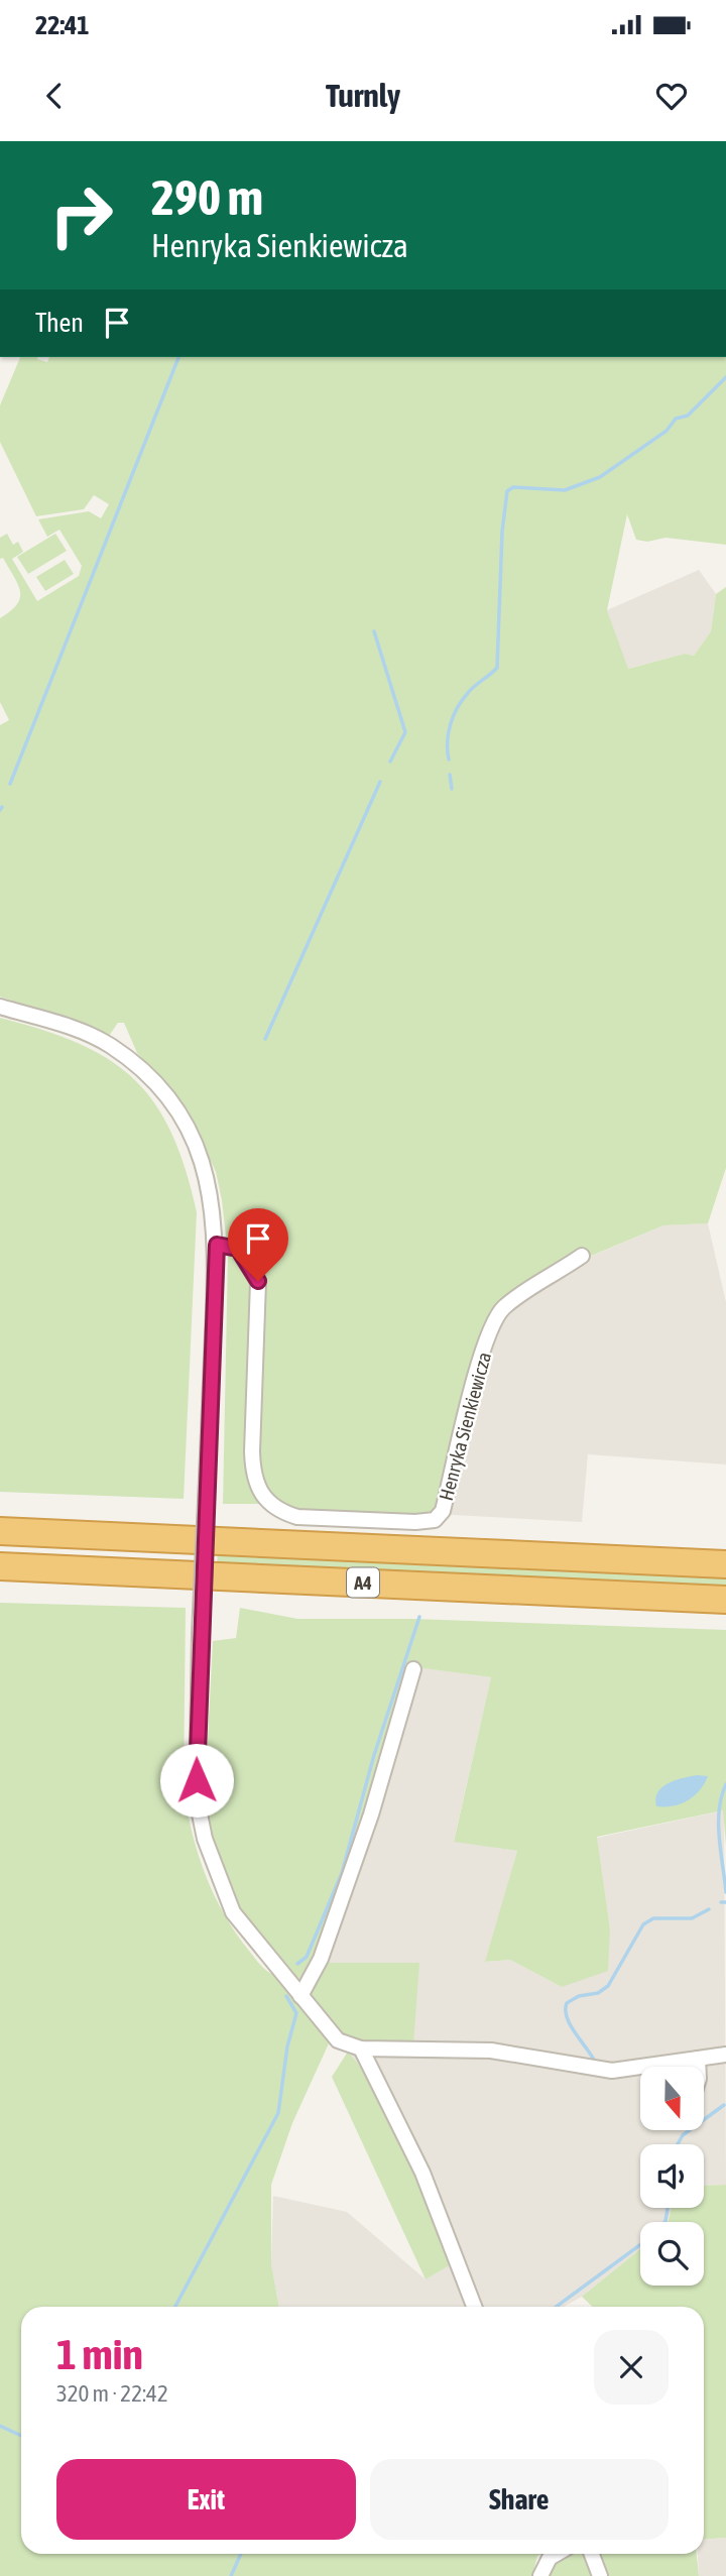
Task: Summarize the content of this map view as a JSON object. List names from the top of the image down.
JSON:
{
  "streets": {
    "highway": ["A4"],
    "street": ["Henryka Sienkiewicza"]
  },
  "north": "bottom",
  "page": {
    "status": "22:41",
    "header": "Turnly",
    "turn": ["290 m", "Henryka Sienkiewicza"],
    "then": "Then",
    "heading": ["1 min", "320 m · 22:42"],
    "buttons": ["Exit", "Share"]
  }
}
